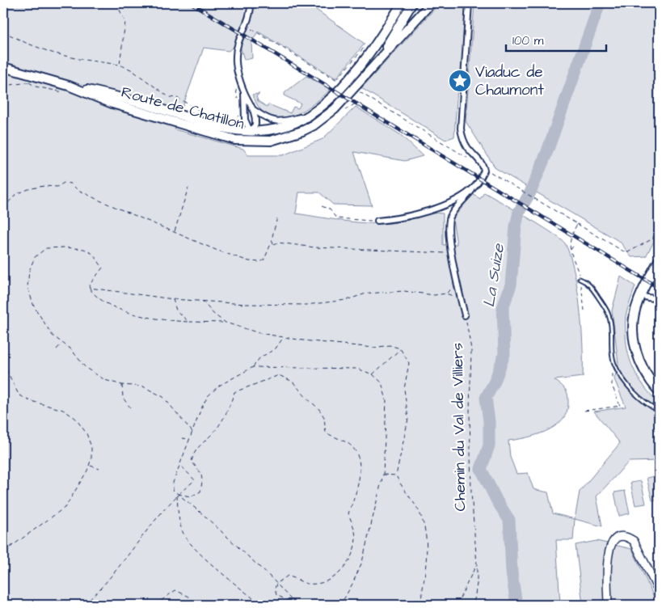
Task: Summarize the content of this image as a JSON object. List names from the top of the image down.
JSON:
{
  "streets": {
    "main road": ["Route de Chatillon"],
    "path": ["Chemin du Val de Villiers"]
  },
  "water": ["La Suize"],
  "places": {
    "place": ["Viaduc de Chaumont"]
  },
  "scale_bar": "100 m"
}
